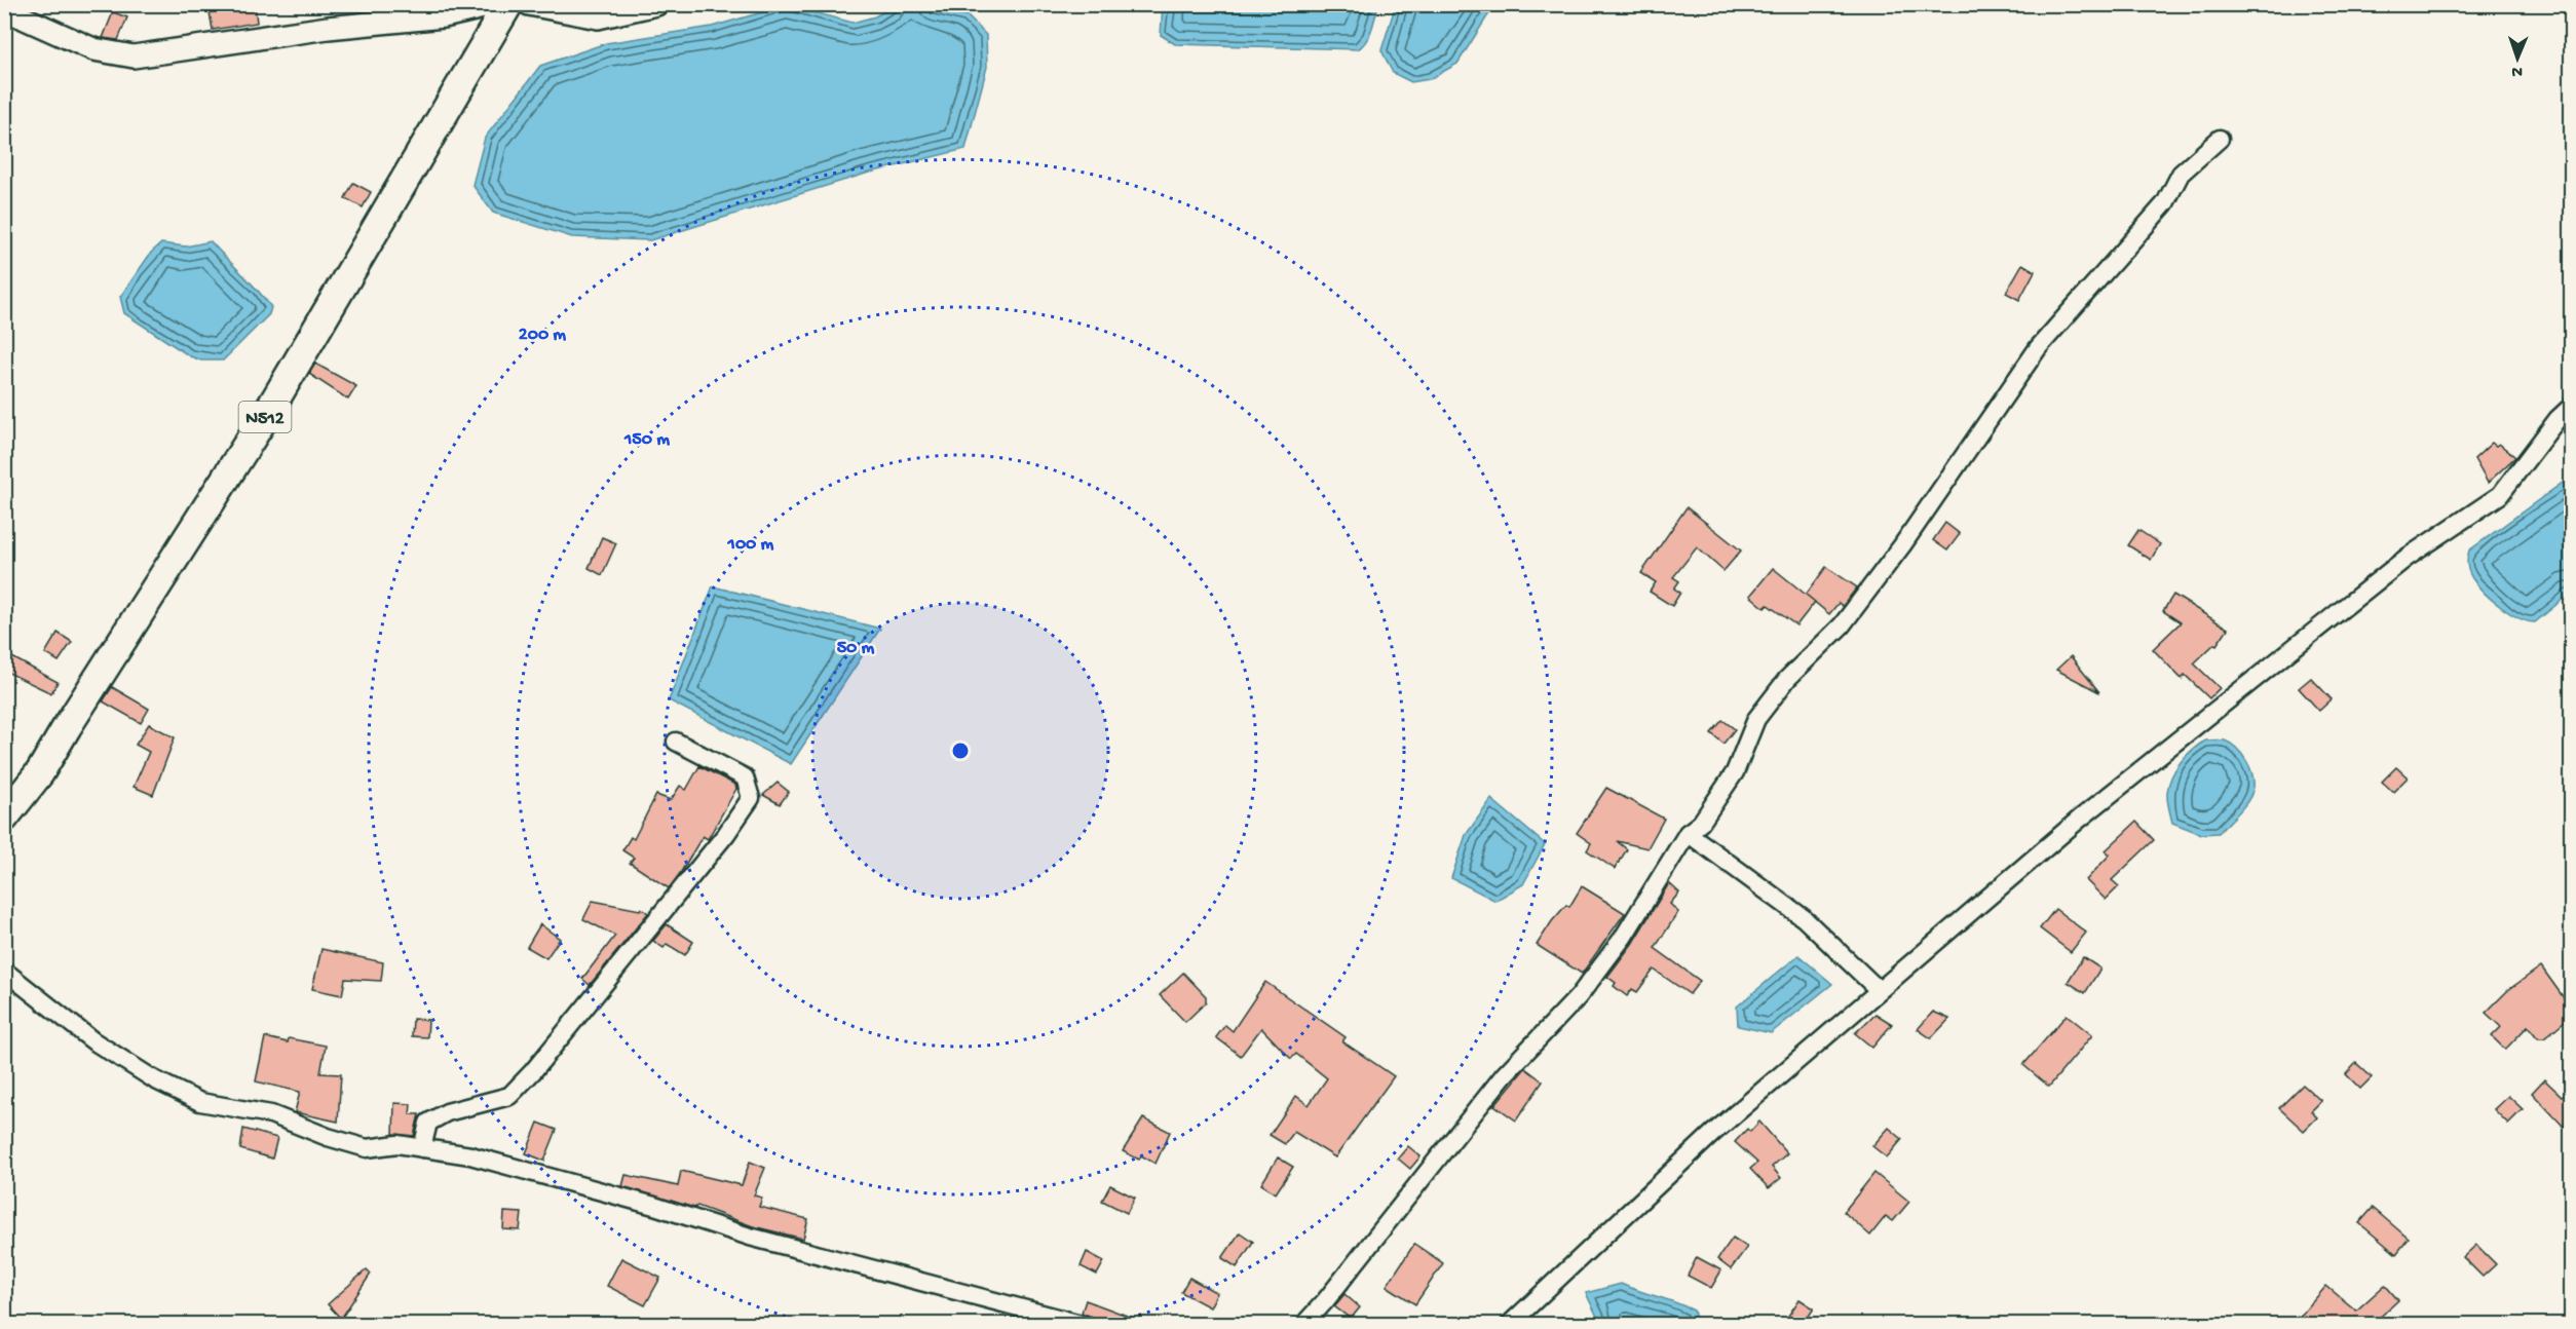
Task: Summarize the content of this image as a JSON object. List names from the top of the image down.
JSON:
{
  "streets": {
    "highway": ["N512"]
  },
  "north": "bottom",
  "rings": [
    "200 m",
    "150 m",
    "100 m",
    "50 m"
  ]
}
